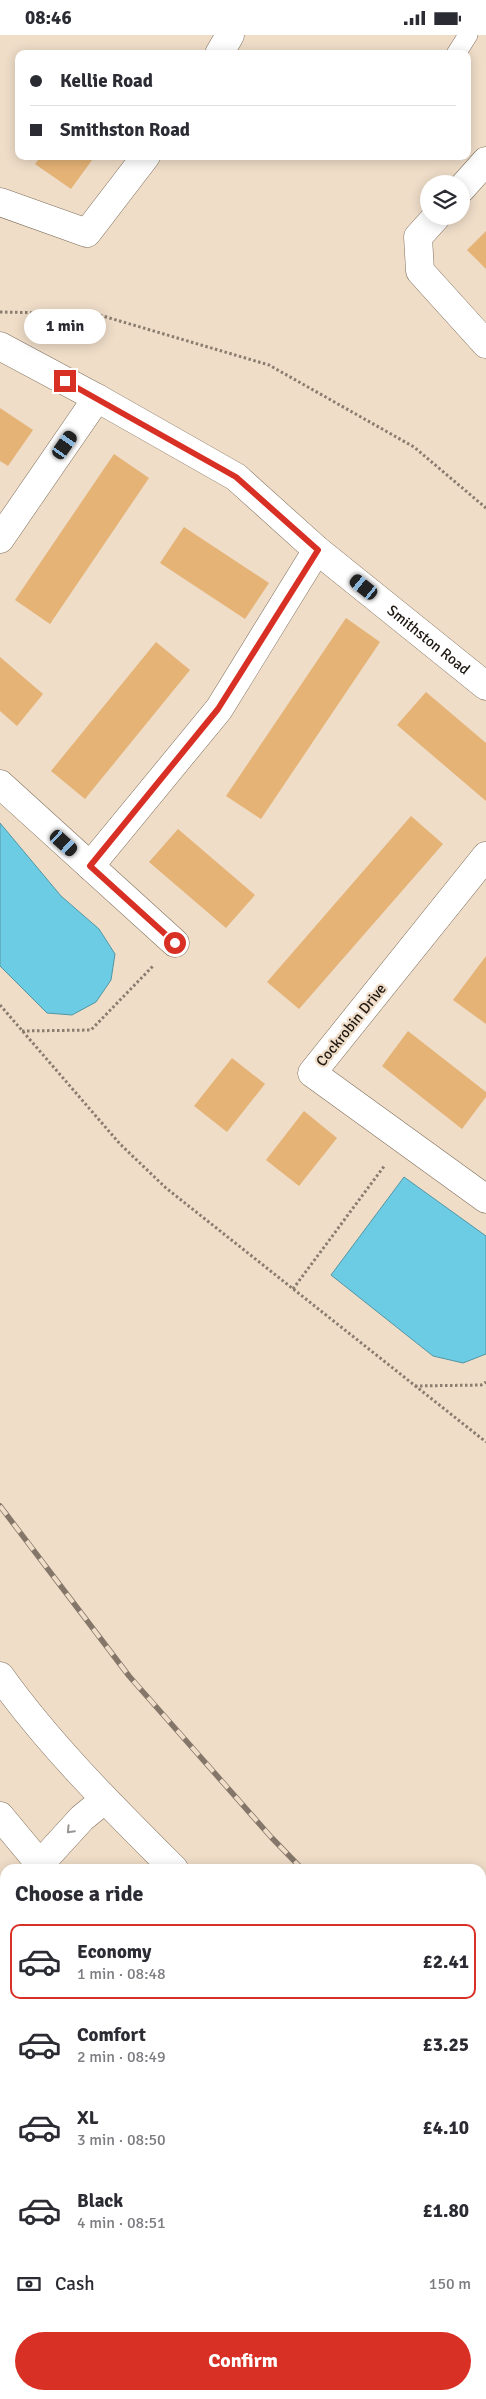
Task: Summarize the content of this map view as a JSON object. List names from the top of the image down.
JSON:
{
  "streets": {
    "main road": ["Smithston Road", "Cockrobin Drive"]
  },
  "page": {
    "status": "08:46",
    "banner": ["Kellie Road", "Smithston Road"],
    "bubble": "1 min",
    "heading": "Choose a ride",
    "list": [
      {
        "name": "Economy",
        "note": "1 min · 08:48",
        "value": "£2.41"
      },
      {
        "name": "Comfort",
        "note": "2 min · 08:49",
        "value": "£3.25"
      },
      {
        "name": "XL",
        "note": "3 min · 08:50",
        "value": "£4.10"
      },
      {
        "name": "Black",
        "note": "4 min · 08:51",
        "value": "£1.80"
      }
    ],
    "pay": ["Cash", "150 m"],
    "buttons": "Confirm"
  }
}
